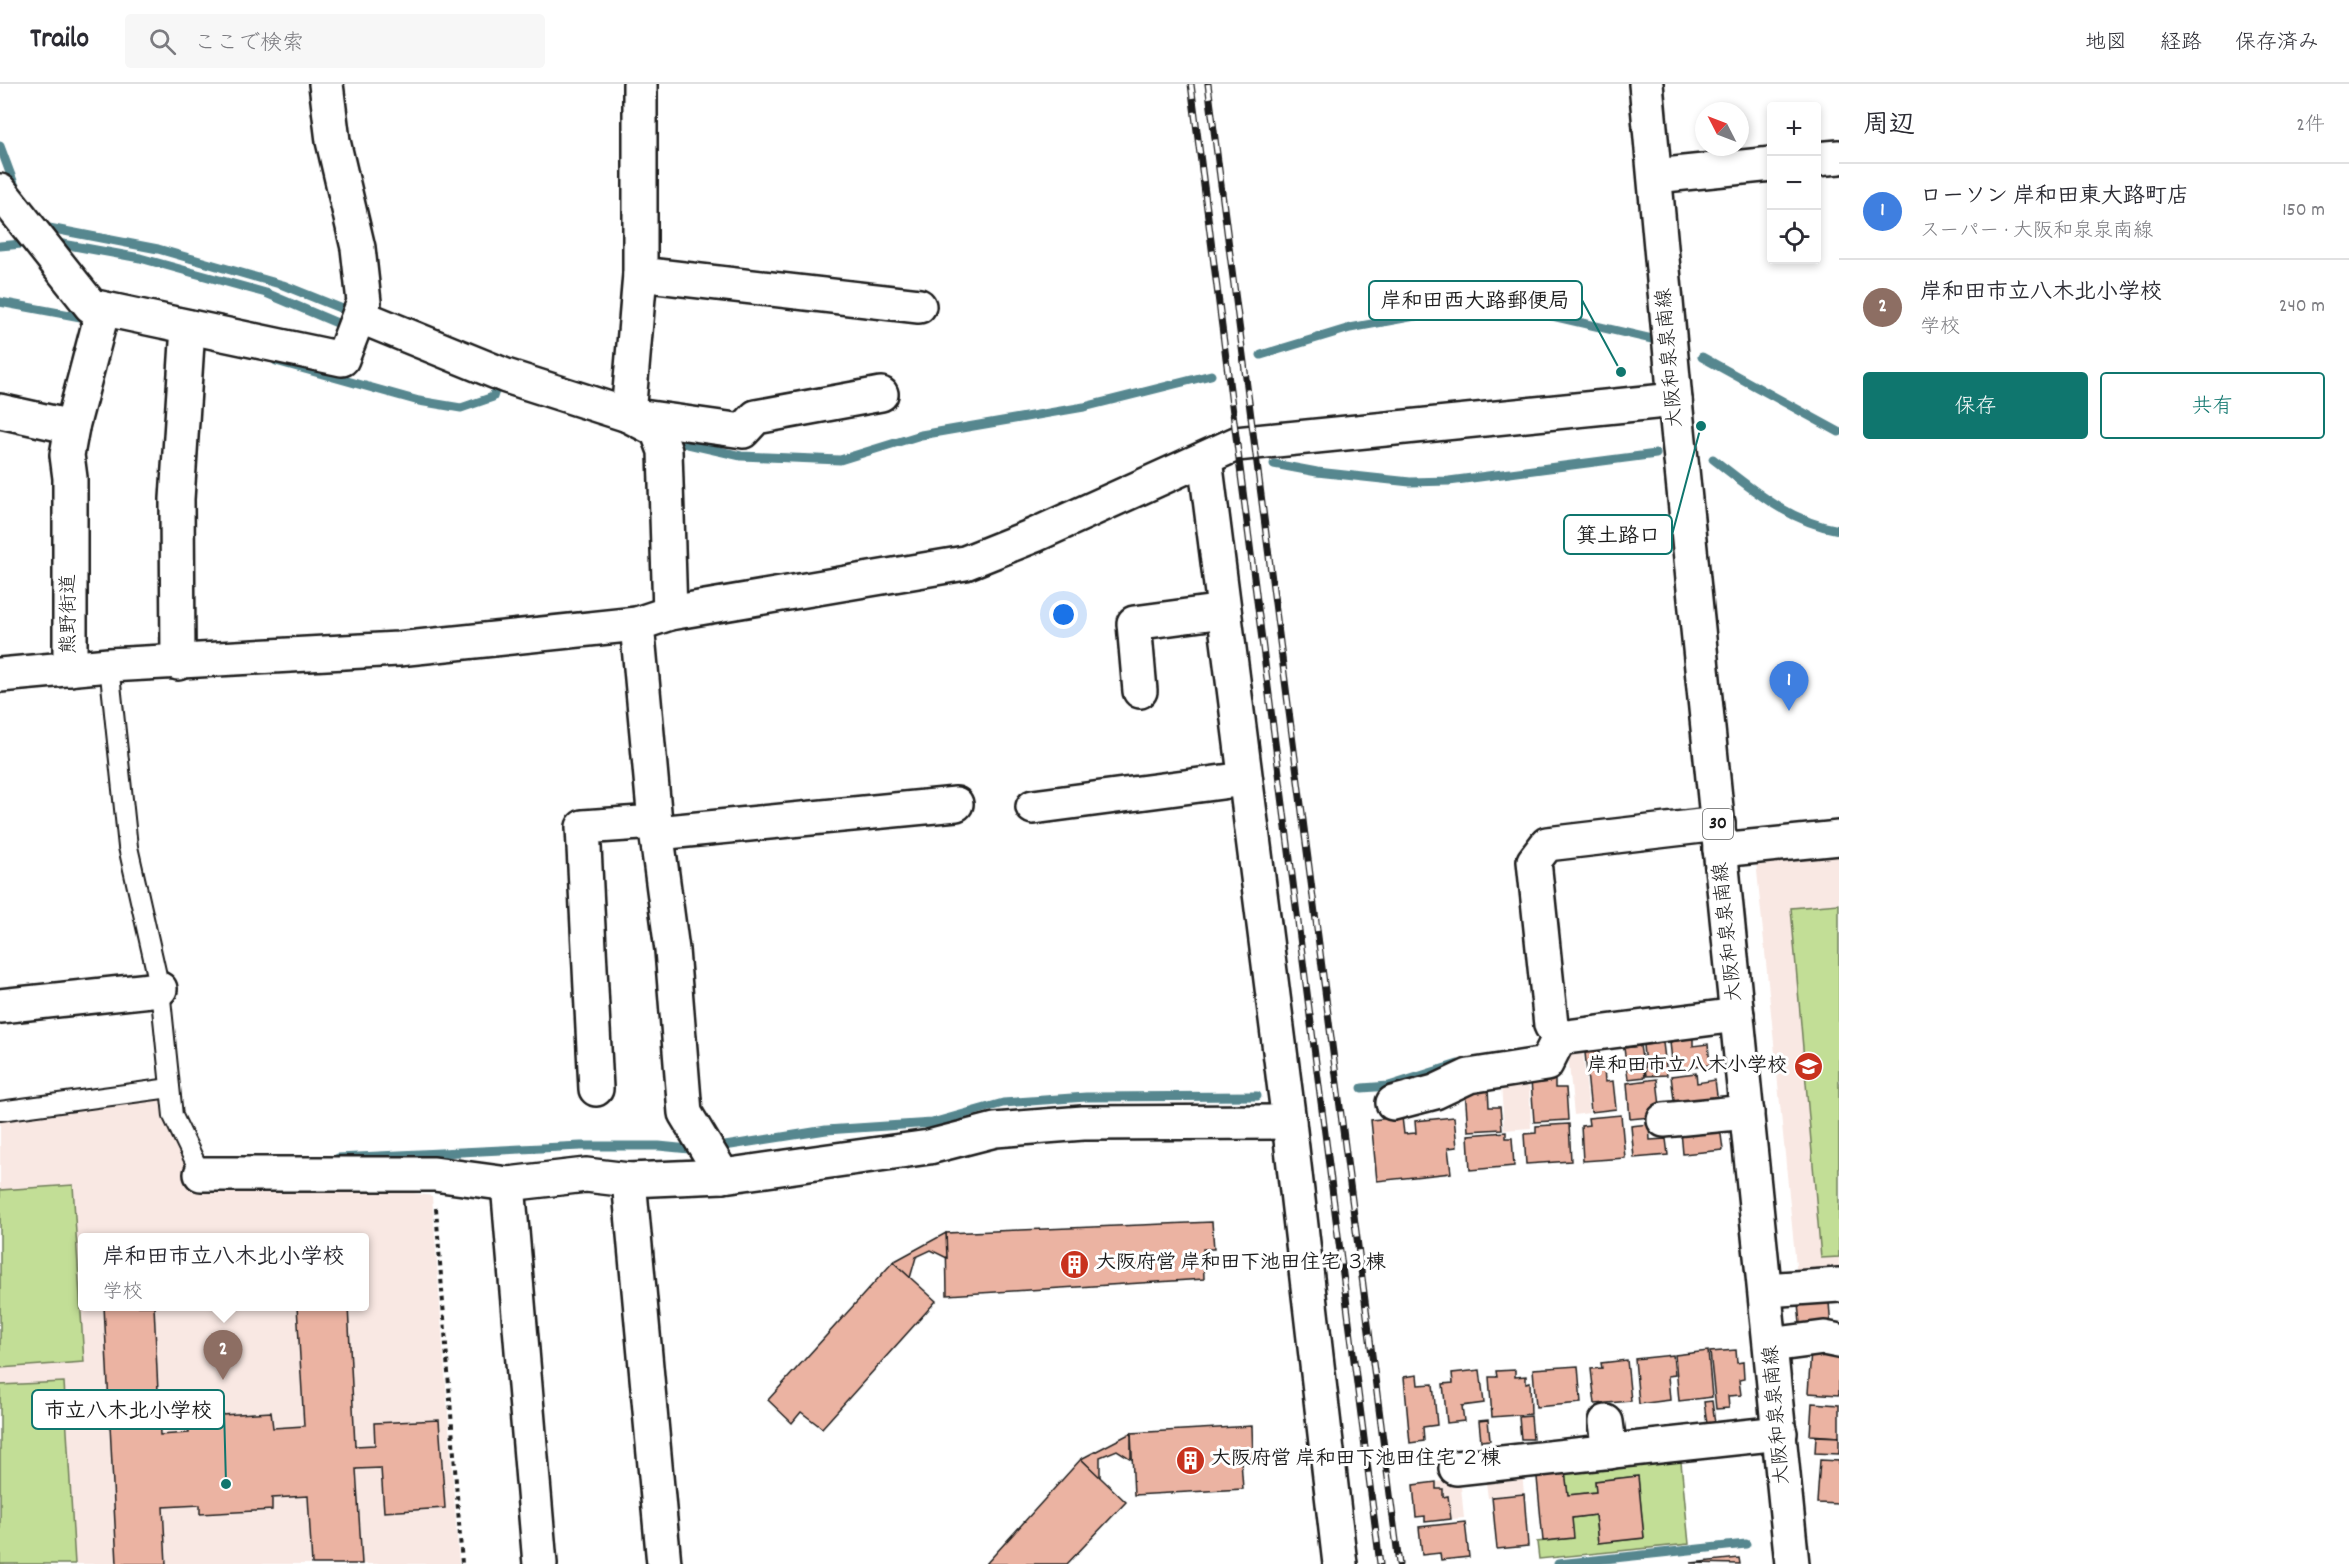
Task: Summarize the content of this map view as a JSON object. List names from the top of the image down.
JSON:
{
  "streets": {
    "street": ["大阪和泉泉南線", "熊野街道", "30"]
  },
  "places": {
    "other": ["岸和田西大路郵便局", "箕土路口", "市立八木北小学校"],
    "school or university": ["岸和田市立八木小学校"],
    "building": ["大阪府営 岸和田下池田住宅 ３棟", "大阪府営 岸和田下池田住宅 ２棟"]
  },
  "north": "top left",
  "page": {
    "header": "Trailo",
    "search": "ここで検索",
    "nav": ["地図", "経路", "保存済み"],
    "heading": ["周辺", "2件"],
    "map_buttons": ["+", "−"],
    "list": [
      {
        "mark": "1",
        "name": "ローソン 岸和田東大路町店",
        "note": "スーパー · 大阪和泉泉南線",
        "value": "150 m"
      },
      {
        "mark": "2",
        "name": "岸和田市立八木北小学校",
        "note": "学校",
        "value": "240 m"
      }
    ],
    "buttons": ["保存", "共有"],
    "pins": ["1", "2"],
    "popup": ["岸和田市立八木北小学校", "学校"]
  }
}
